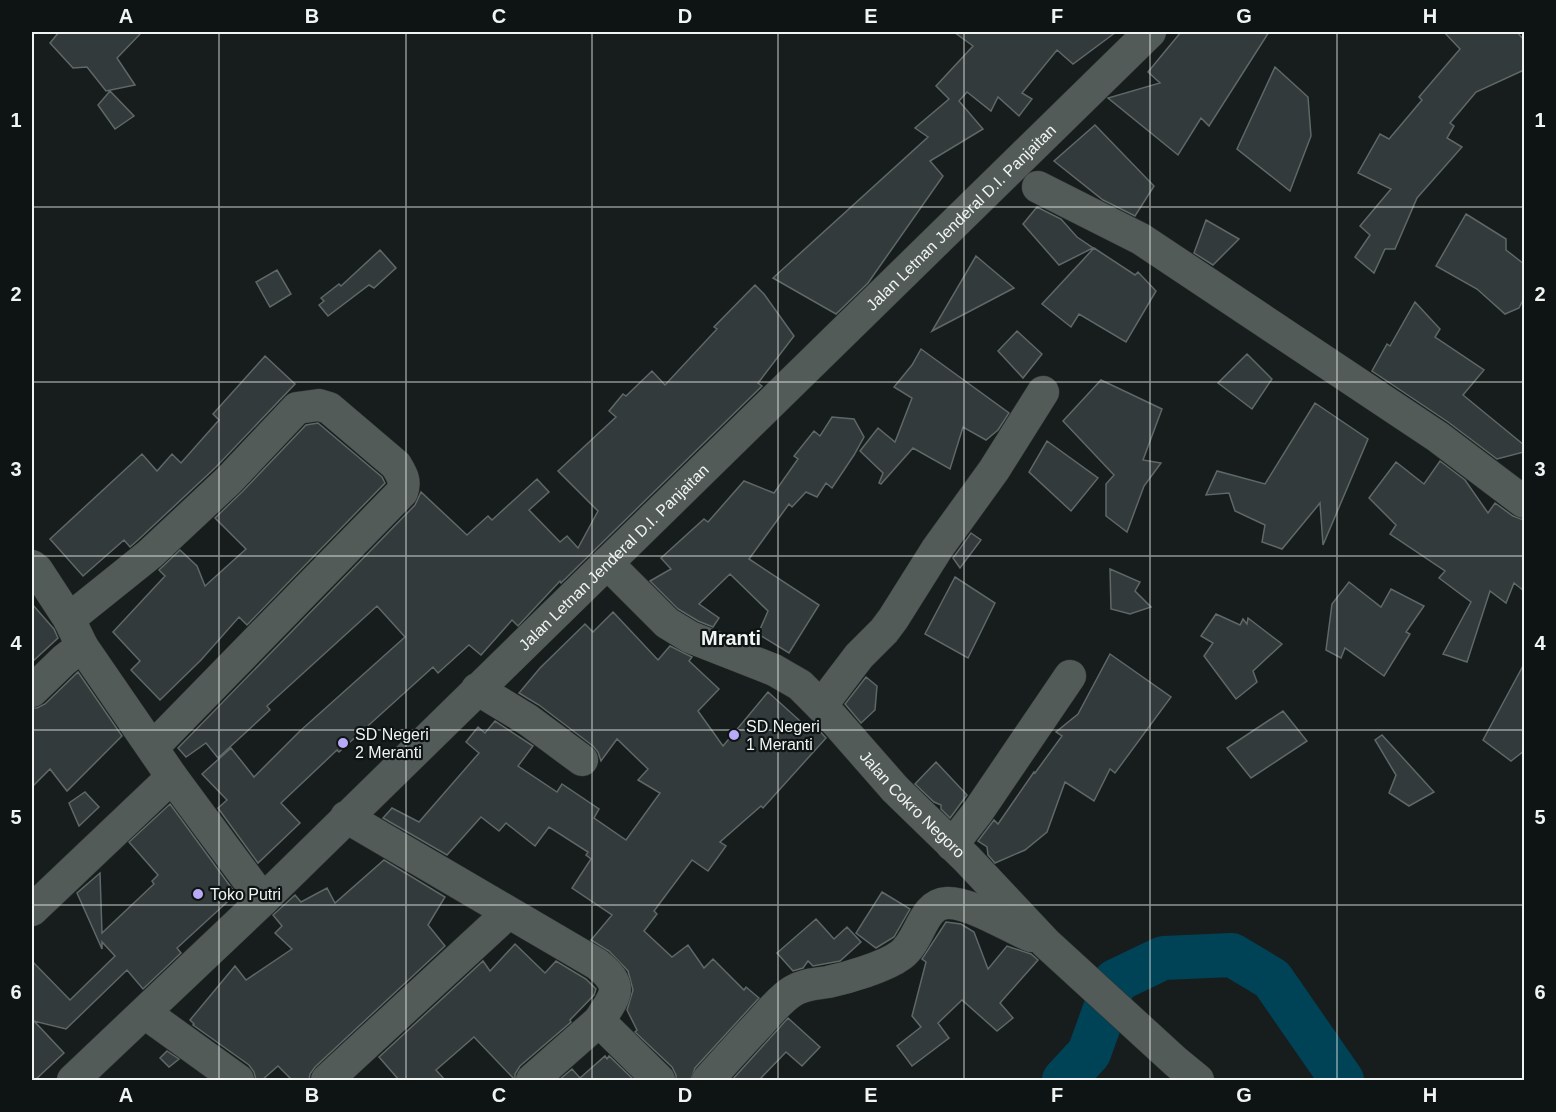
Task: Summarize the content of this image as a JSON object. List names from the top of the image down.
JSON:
{
  "streets": {
    "street": ["Jalan Letnan Jenderal D.I. Panjaitan", "Jalan Cokro Negoro"]
  },
  "crossings": [
    ["Jalan Letnan Jenderal D.I. Panjaitan", "Jalan Cokro Negoro"]
  ],
  "districts": ["Mranti"],
  "places": ["SD Negeri 1 Meranti", "SD Negeri 2 Meranti", "Toko Putri"],
  "grid": {
    "columns": [
      "A",
      "B",
      "C",
      "D",
      "E",
      "F",
      "G",
      "H"
    ],
    "rows": [
      "1",
      "2",
      "3",
      "4",
      "5",
      "6"
    ]
  }
}
